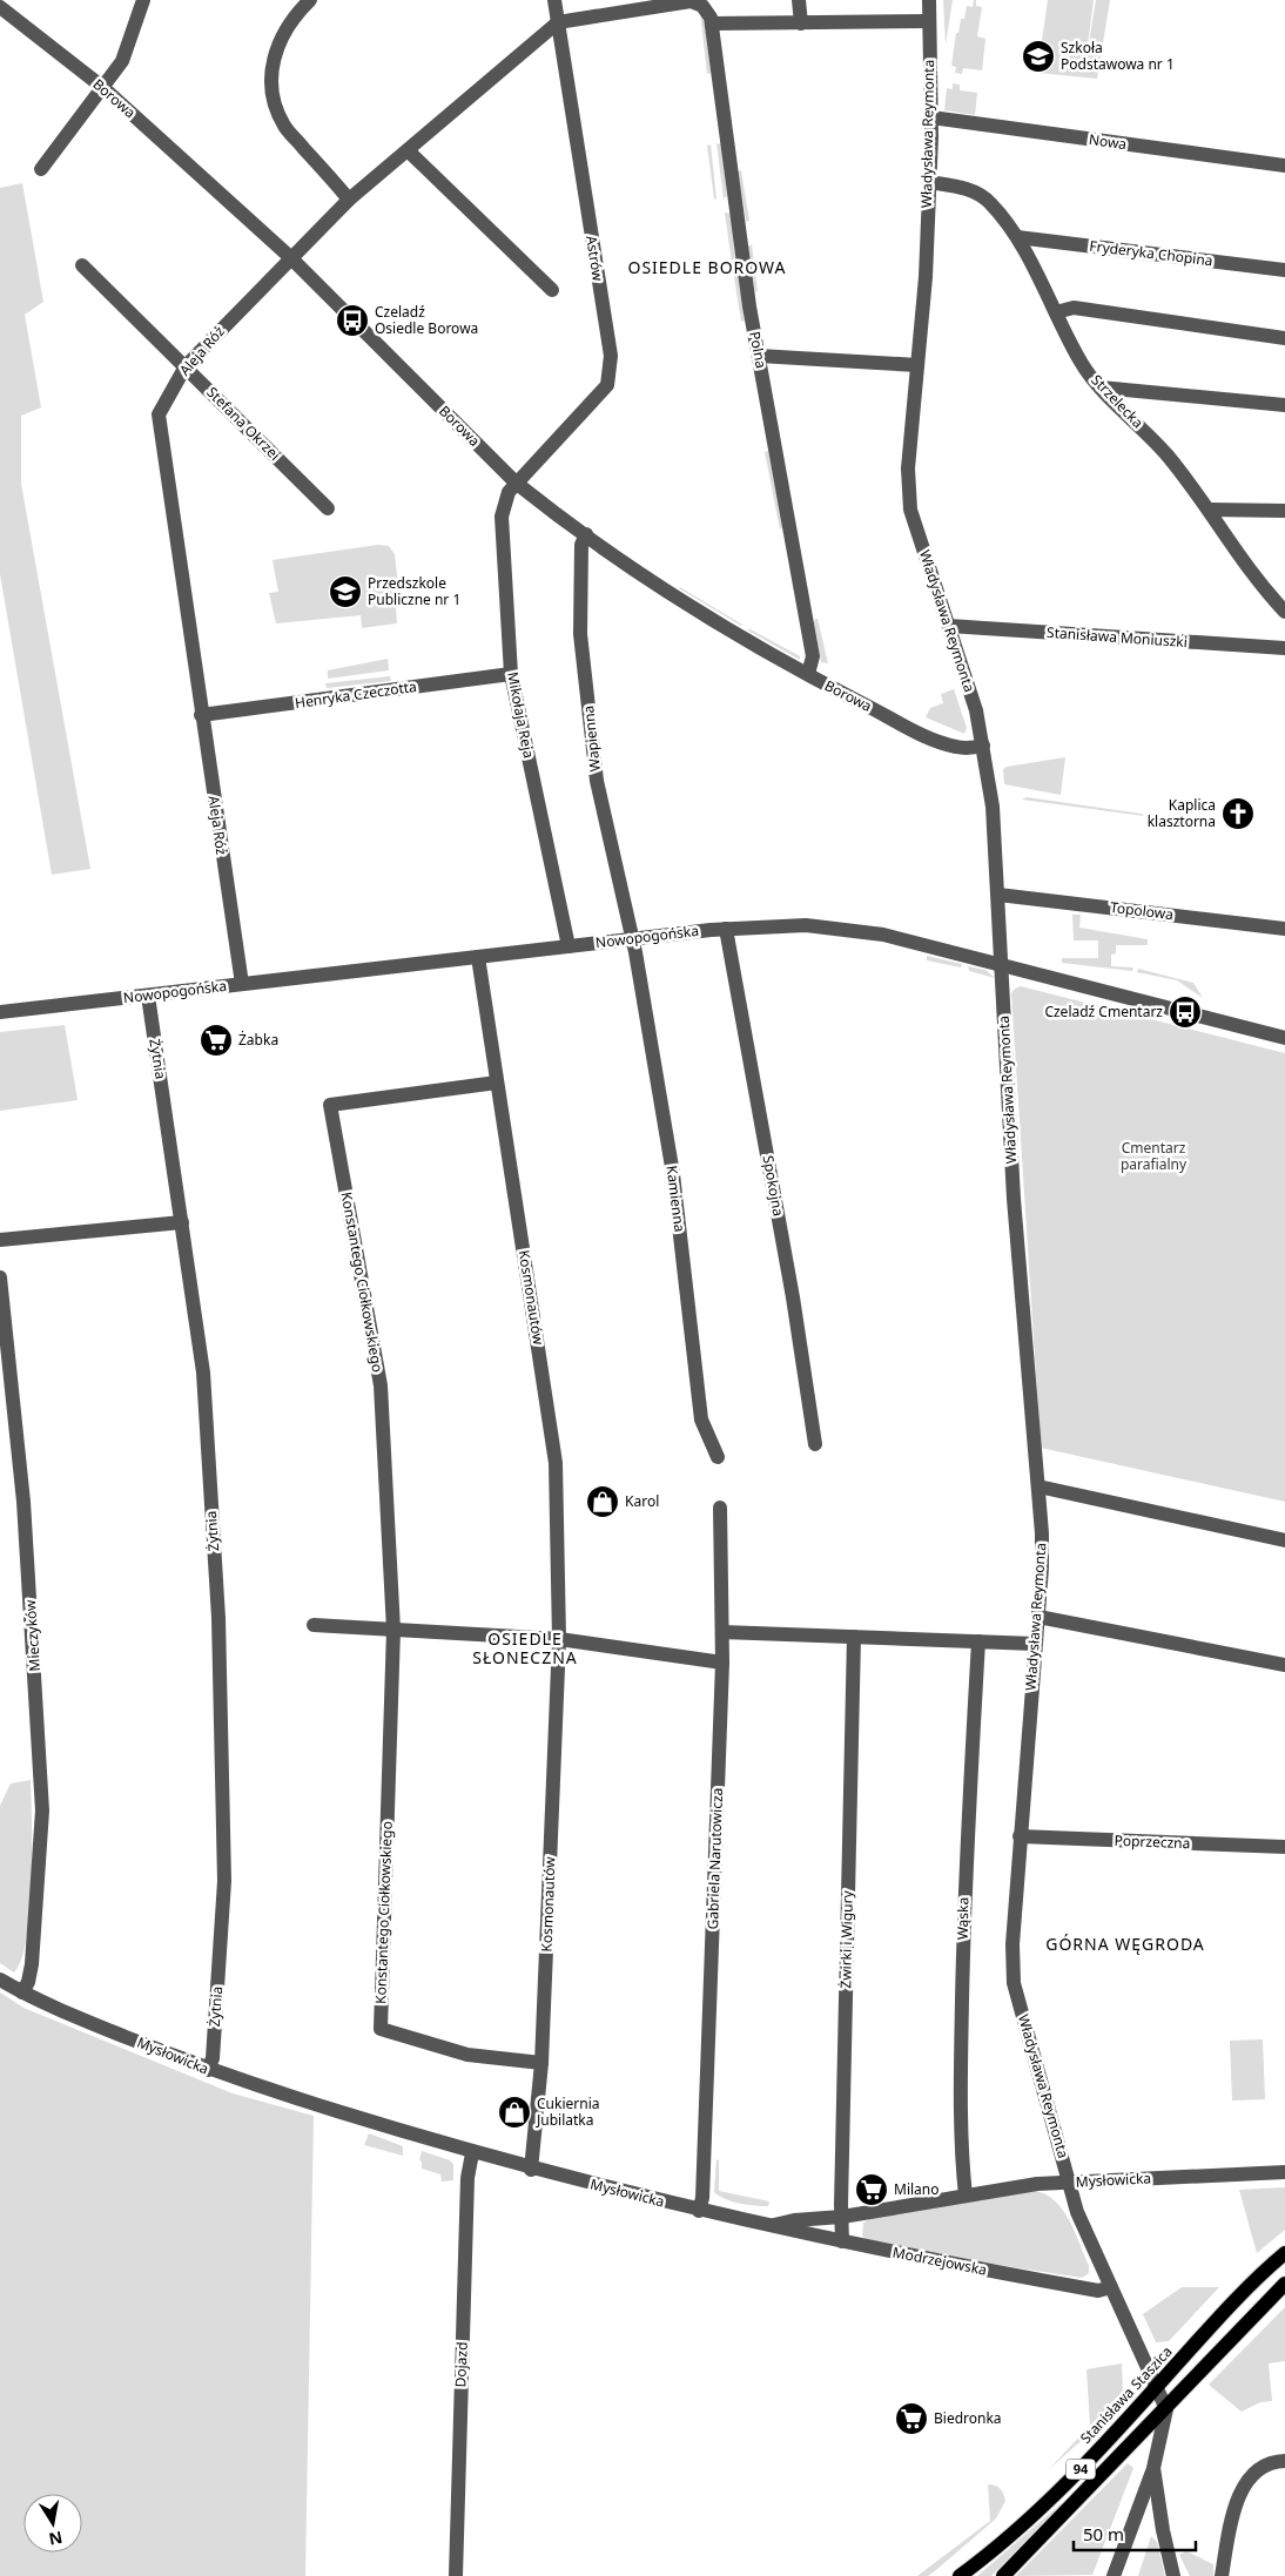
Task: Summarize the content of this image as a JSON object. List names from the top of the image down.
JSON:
{
  "streets": {
    "main road": ["Stanisława Staszica", "94"],
    "street": [
      "Borowa",
      "Władysława Reymonta",
      "Nowa",
      "Fryderyka Chopina",
      "Astrów",
      "Polna",
      "Aleja Róż",
      "Strzelecka",
      "Stefana Okrzei",
      "Stanisława Moniuszki",
      "Henryka Czeczotta",
      "Mikołaja Reja",
      "Wapienna",
      "Topolowa",
      "Nowopogońska",
      "Żytnia",
      "Spokojna",
      "Kamienna",
      "Konstantego Ciołkowskiego",
      "Kosmonautów",
      "Mieczyków",
      "Poprzeczna",
      "Gabriela Narutowicza",
      "Wąska",
      "Żwirki i Wigury",
      "Mysłowicka",
      "Modrzejowska",
      "Dojazd"
    ]
  },
  "crossings": [
    ["Borowa", "Władysława Reymonta"],
    ["Borowa", "Astrów"],
    ["Borowa", "Polna"],
    ["Borowa", "Aleja Róż"],
    ["Borowa", "Mikołaja Reja"],
    ["Borowa", "Wapienna"],
    ["Władysława Reymonta", "Nowa"],
    ["Władysława Reymonta", "Strzelecka"],
    ["Władysława Reymonta", "Stanisława Moniuszki"],
    ["Władysława Reymonta", "Topolowa"],
    ["Władysława Reymonta", "Nowopogońska"],
    ["Władysława Reymonta", "Poprzeczna"],
    ["Władysława Reymonta", "Mysłowicka"],
    ["Fryderyka Chopina", "Strzelecka"],
    ["Astrów", "Aleja Róż"],
    ["Astrów", "Mikołaja Reja"],
    ["Aleja Róż", "Stefana Okrzei"],
    ["Aleja Róż", "Henryka Czeczotta"],
    ["Aleja Róż", "Nowopogońska"],
    ["Henryka Czeczotta", "Mikołaja Reja"],
    ["Mikołaja Reja", "Nowopogońska"],
    ["Wapienna", "Nowopogońska"],
    ["Wapienna", "Kamienna"],
    ["Nowopogońska", "Żytnia"],
    ["Nowopogońska", "Spokojna"],
    ["Nowopogońska", "Kamienna"],
    ["Nowopogońska", "Kosmonautów"],
    ["Żytnia", "Mysłowicka"],
    ["Konstantego Ciołkowskiego", "Kosmonautów"],
    ["Kosmonautów", "Mysłowicka"],
    ["Mieczyków", "Mysłowicka"],
    ["Gabriela Narutowicza", "Mysłowicka"],
    ["Wąska", "Mysłowicka"],
    ["Żwirki i Wigury", "Mysłowicka"],
    ["Żwirki i Wigury", "Modrzejowska"],
    ["Mysłowicka", "Modrzejowska"],
    ["Mysłowicka", "Dojazd"]
  ],
  "districts": ["OSIEDLE BOROWA", "OSIEDLE SŁONECZNA", "GÓRNA WĘGRODA"],
  "parks": ["Cmentarz parafialny"],
  "places": {
    "school or university": ["Szkoła Podstawowa nr 1", "Przedszkole Publiczne nr 1"],
    "bus stop": ["Czeladź Osiedle Borowa", "Czeladź Cmentarz"],
    "church": ["Kaplica klasztorna"],
    "supermarket": ["Żabka", "Milano", "Biedronka"],
    "shop": ["Karol", "Cukiernia Jubilatka"]
  },
  "scale_bar": "50 m",
  "north": "bottom"
}
